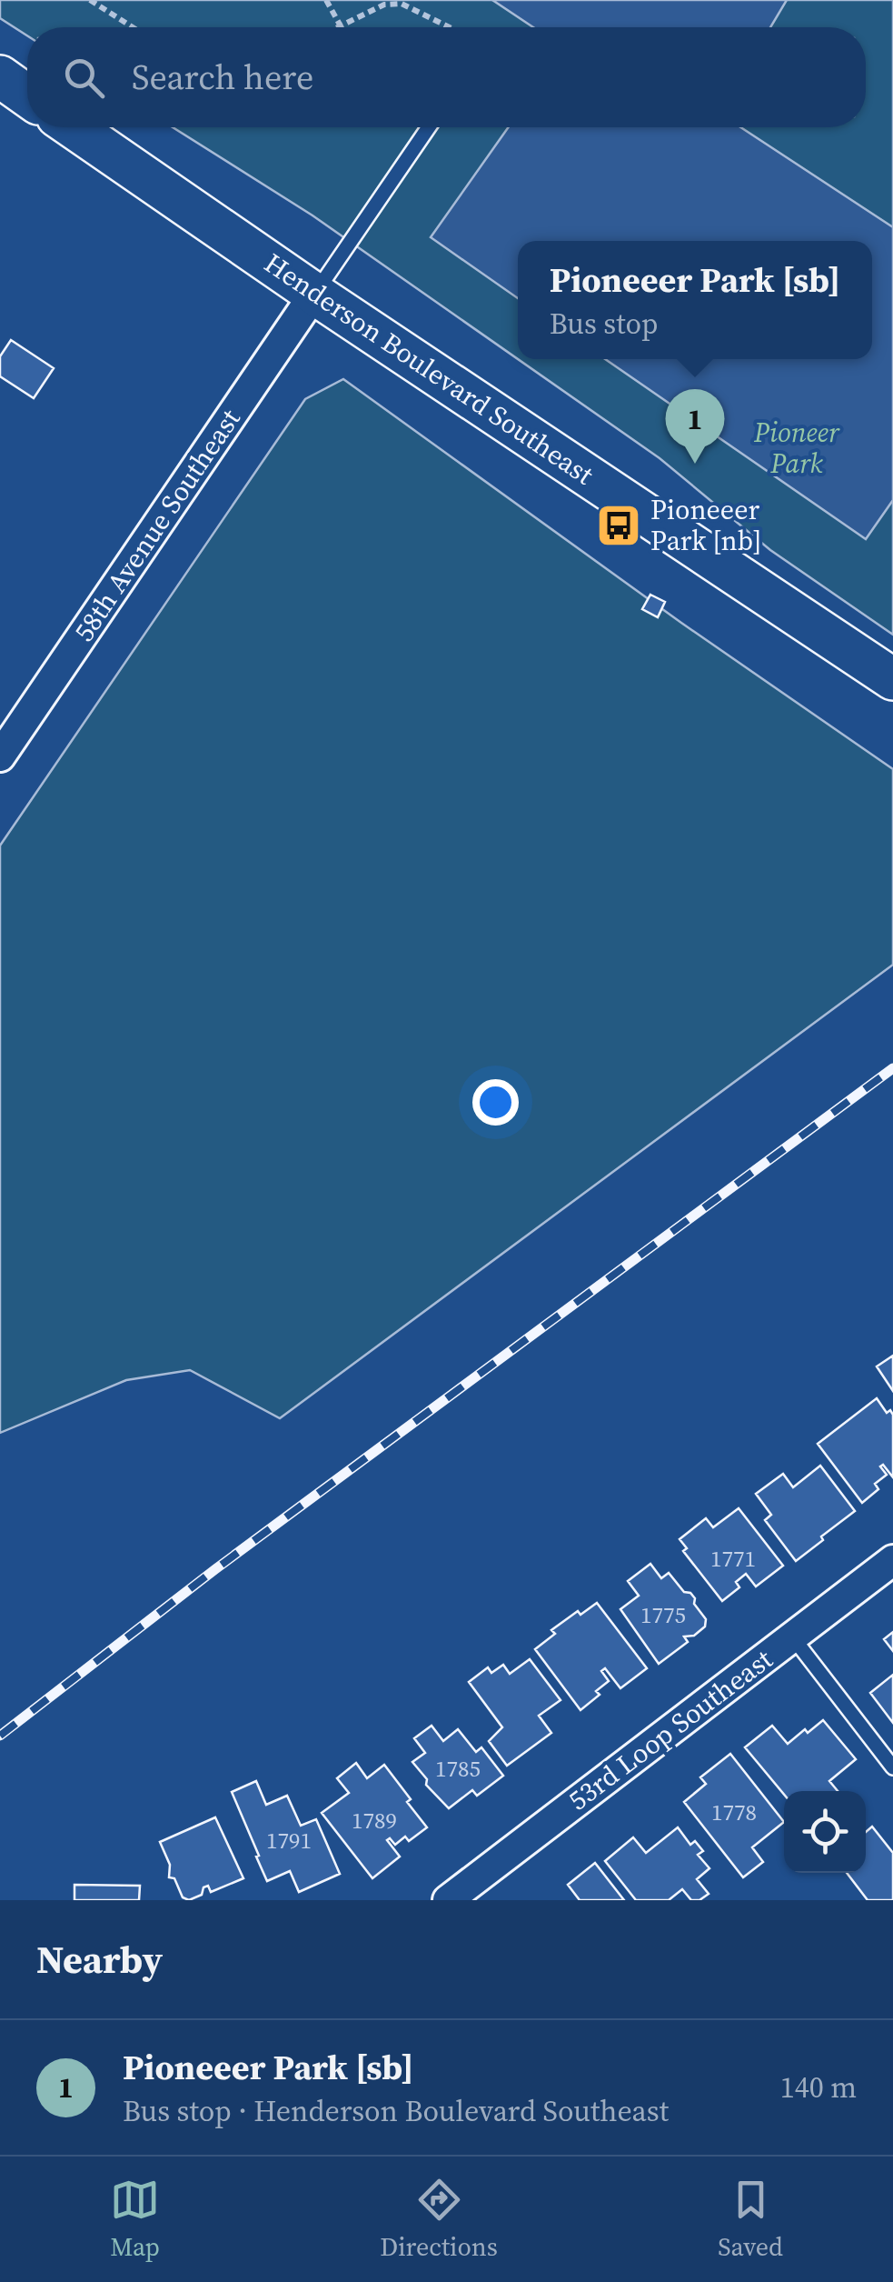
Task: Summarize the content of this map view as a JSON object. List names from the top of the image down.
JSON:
{
  "streets": {
    "street": ["Henderson Boulevard Southeast", "58th Avenue Southeast", "53rd Loop Southeast"]
  },
  "crossings": [
    ["Henderson Boulevard Southeast", "58th Avenue Southeast"]
  ],
  "parks": ["Pioneer Park"],
  "places": {
    "bus stop": ["Pioneeer Park [nb]"]
  },
  "house_numbers": [
    "1771",
    "1775",
    "1785",
    "1778",
    "1789",
    "1791"
  ],
  "page": {
    "search": "Search here",
    "popup": ["Pioneeer Park [sb]", "Bus stop"],
    "pins": "1",
    "heading": "Nearby",
    "list": [
      {
        "mark": "1",
        "name": "Pioneeer Park [sb]",
        "note": "Bus stop · Henderson Boulevard Southeast",
        "value": "140 m"
      }
    ],
    "nav": ["Map", "Directions", "Saved"]
  }
}
